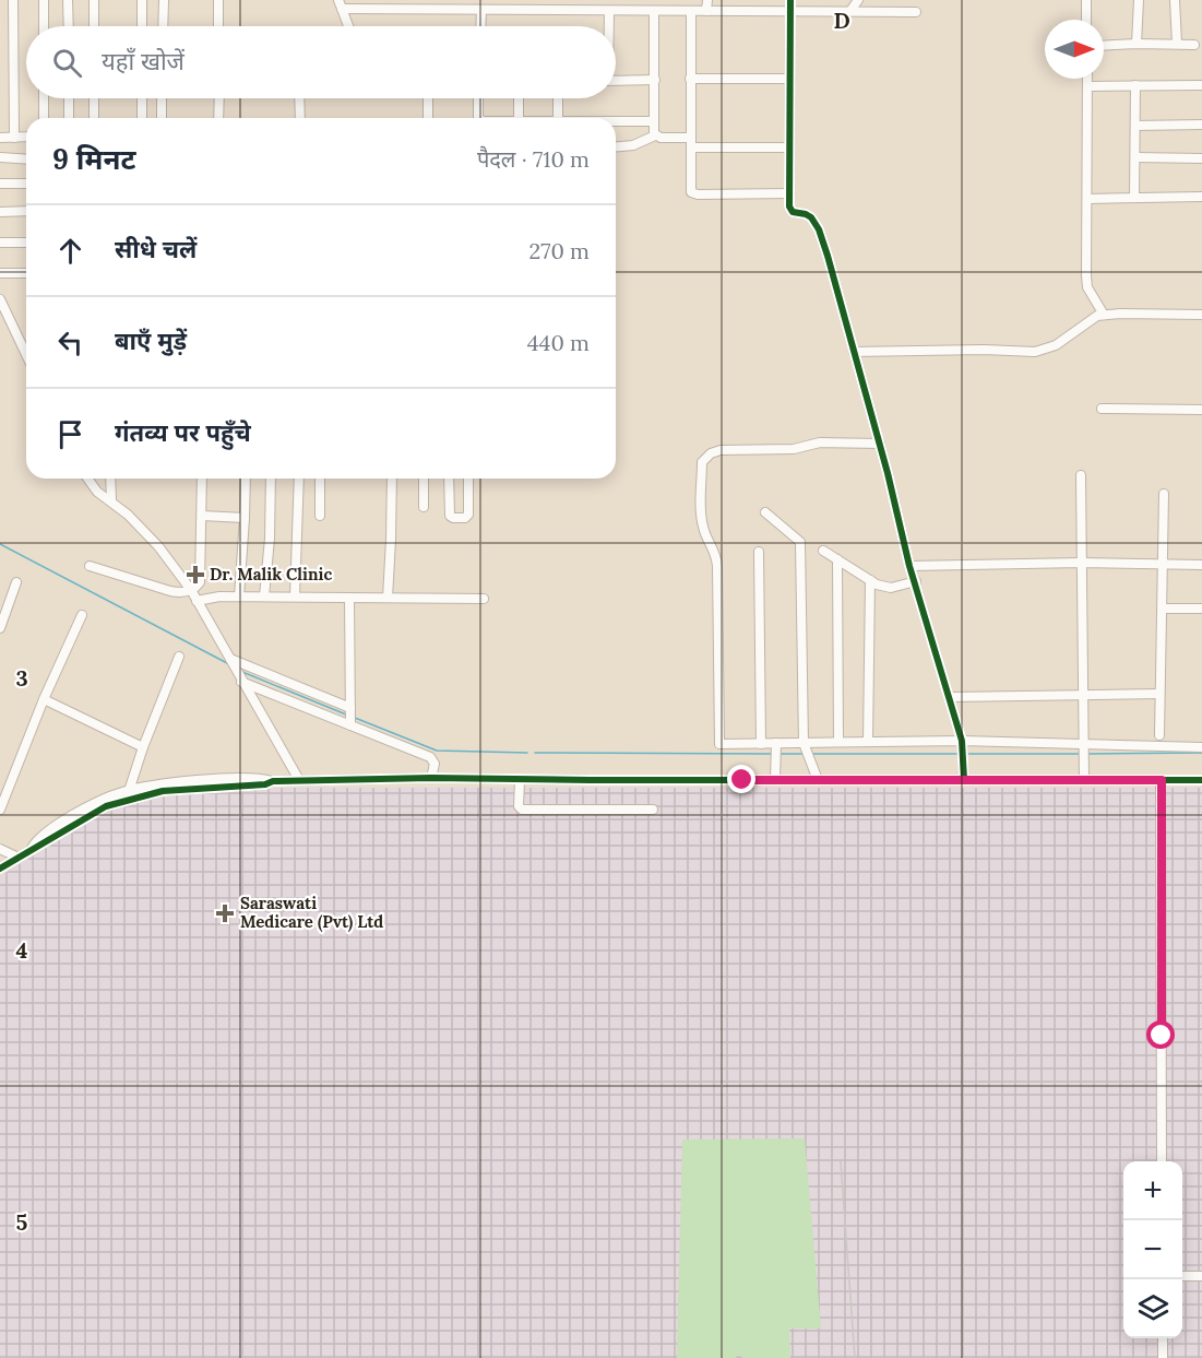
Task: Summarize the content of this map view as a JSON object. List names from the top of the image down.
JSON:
{
  "places": {
    "health": ["Dr. Malik Clinic", "Saraswati Medicare (Pvt) Ltd"]
  },
  "north": "right",
  "page": {
    "search": "यहाँ खोजें",
    "heading": ["9 मिनट", "पैदल · 710 m"],
    "list": [
      ["सीधे चलें", "270 m"],
      ["बाएँ मुड़ें", "440 m"],
      "गंतव्य पर पहुँचे"
    ],
    "map_buttons": ["+", "−"]
  },
  "grid": {
    "columns": ["D"],
    "rows": ["3", "4", "5"]
  }
}
